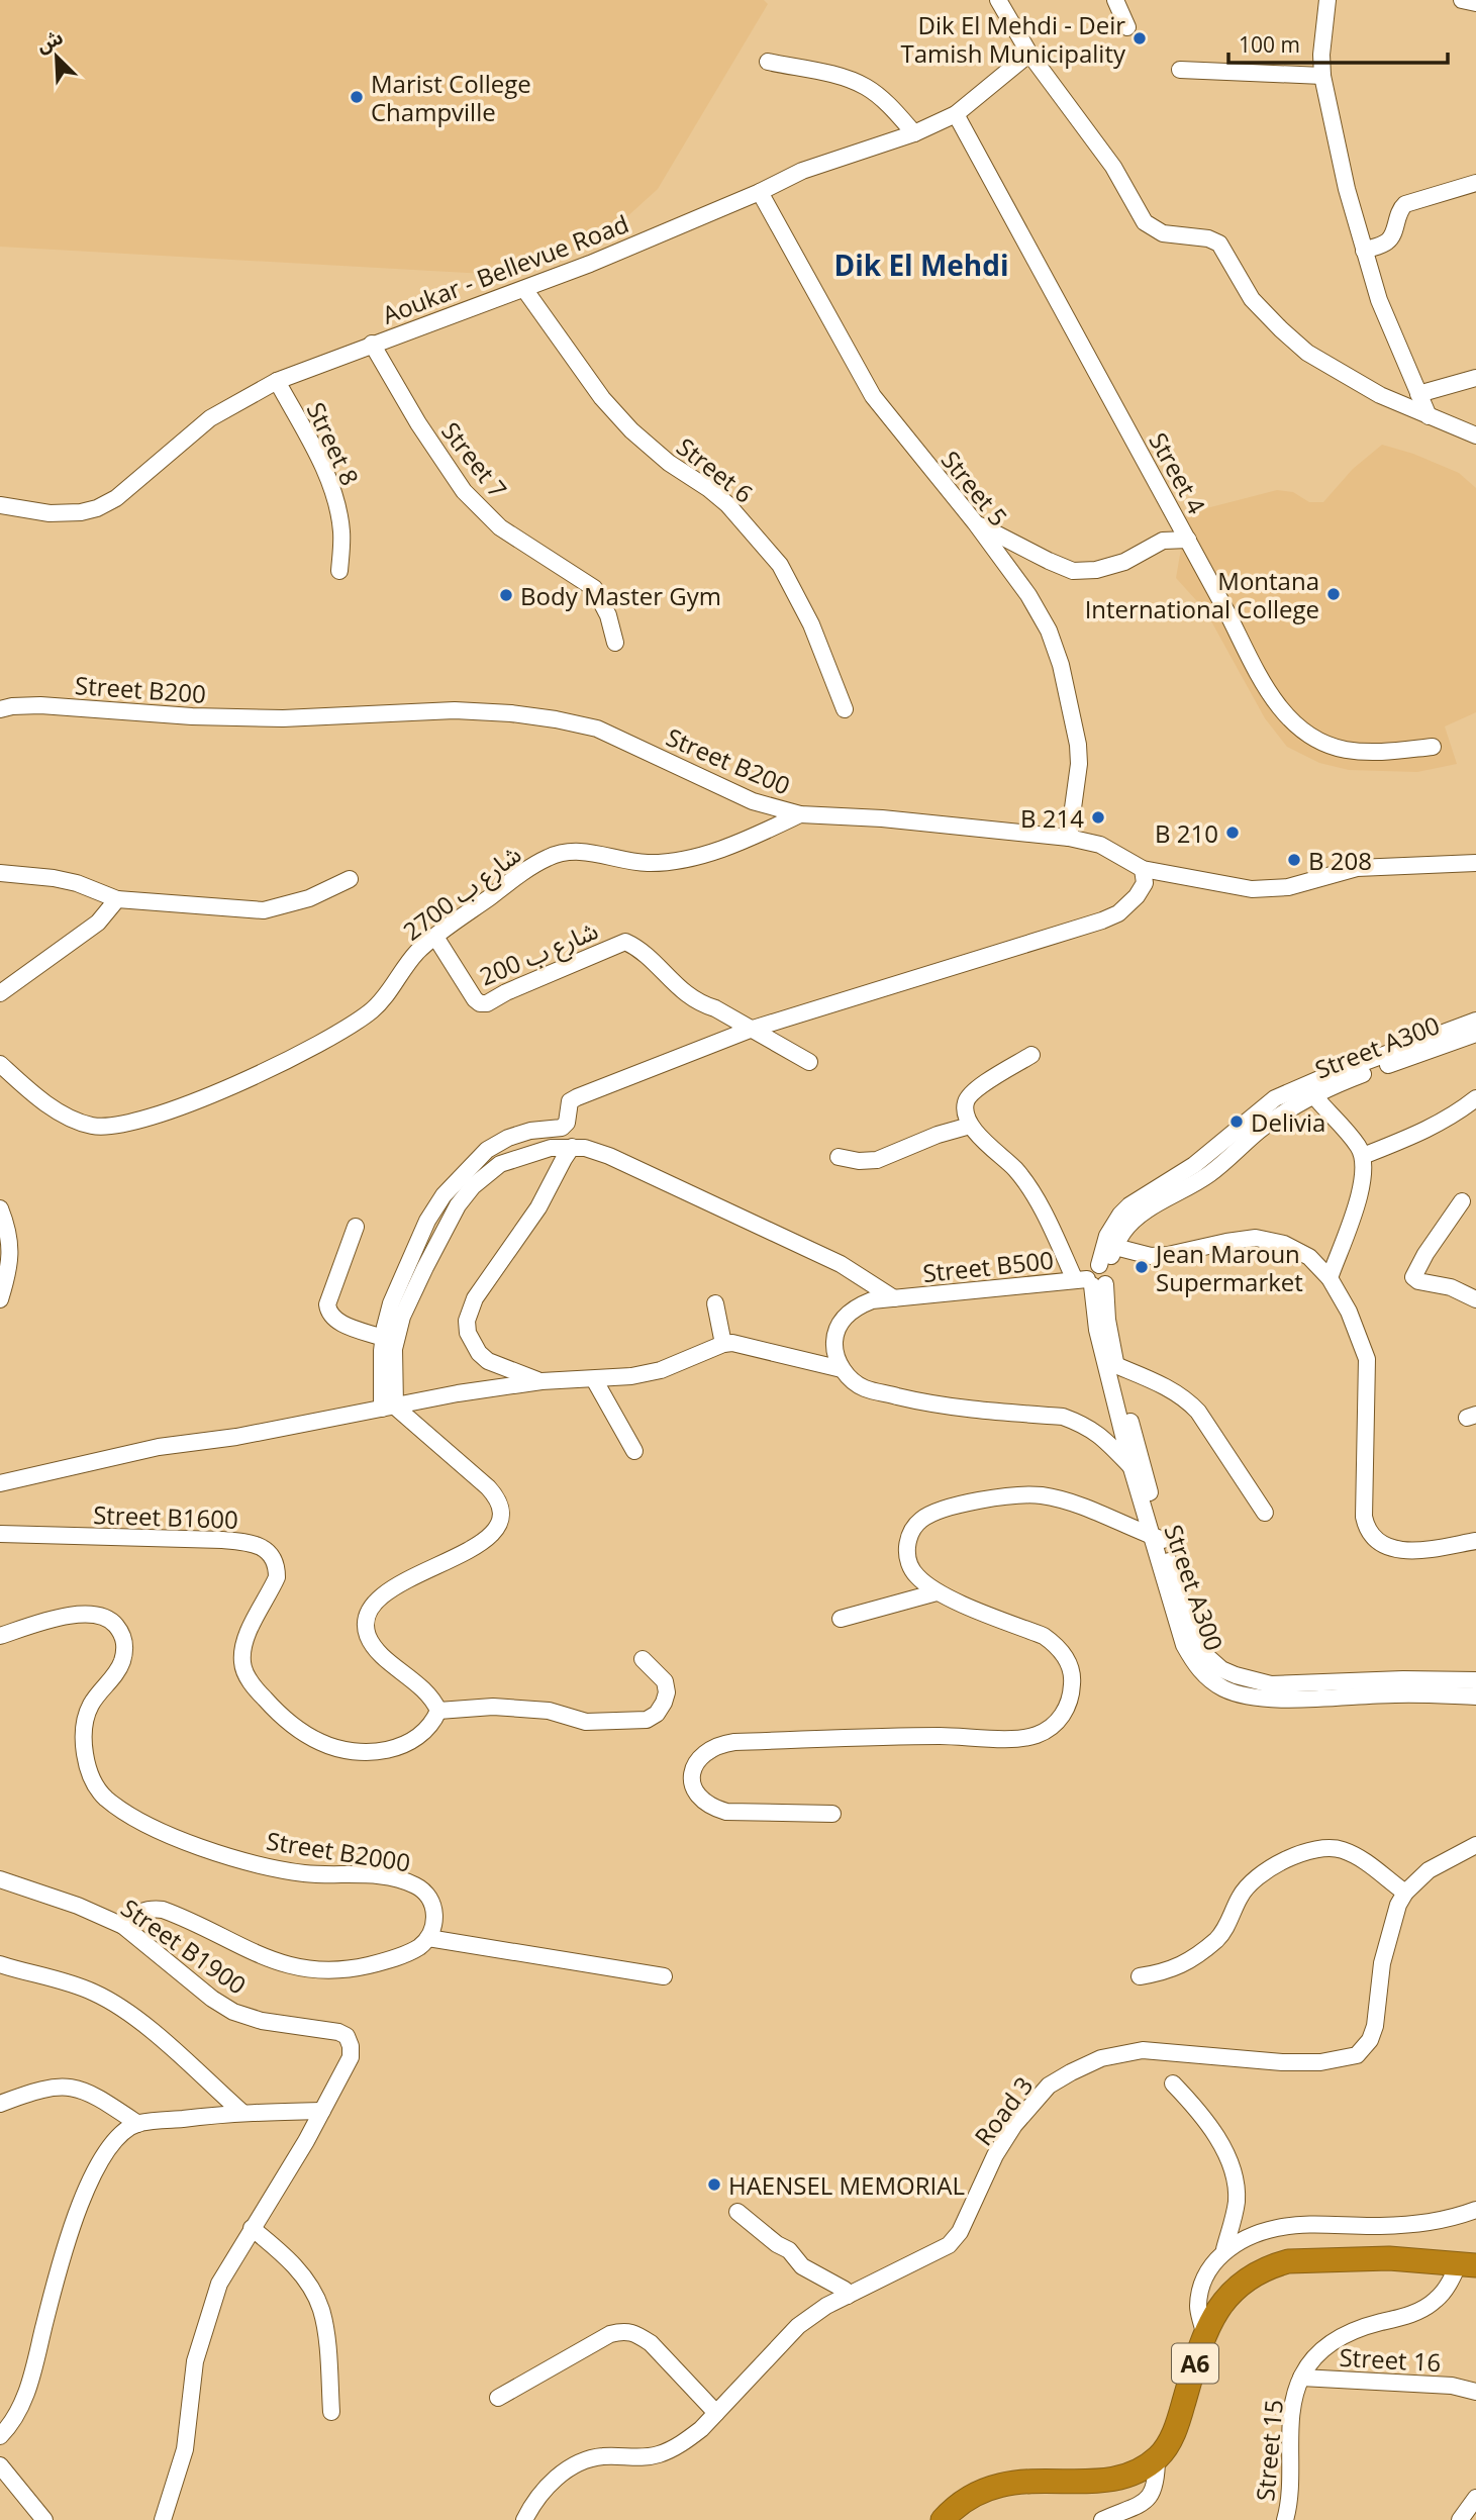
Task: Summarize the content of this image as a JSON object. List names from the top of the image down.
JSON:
{
  "streets": {
    "highway": ["A6"],
    "street": [
      "Aoukar - Bellevue Road",
      "Street 8",
      "Street 7",
      "Street 6",
      "Street 4",
      "Street 5",
      "Street B200",
      "شارع ب 2700",
      "شارع ب 200",
      "Street A300",
      "Street B500",
      "Street B1600",
      "Street B2000",
      "Street B1900",
      "Road 3",
      "Street 16",
      "Street 15"
    ]
  },
  "crossings": [
    ["Aoukar - Bellevue Road", "Street 8"],
    ["Aoukar - Bellevue Road", "Street 7"],
    ["Aoukar - Bellevue Road", "Street 6"],
    ["Aoukar - Bellevue Road", "Street 4"],
    ["Aoukar - Bellevue Road", "Street 5"],
    ["Street 5", "Street B200"],
    ["Street B200", "شارع ب 2700"],
    ["شارع ب 2700", "شارع ب 200"],
    ["Street A300", "Street B500"],
    ["Street 16", "Street 15"],
    ["A6", "Street 15"]
  ],
  "districts": ["Dik El Mehdi"],
  "places": [
    "Dik El Mehdi - Deir Tamish Municipality",
    "Marist College Champville",
    "Montana International College",
    "Body Master Gym",
    "B 214",
    "B 210",
    "B 208",
    "Delivia",
    "Jean Maroun Supermarket",
    "HAENSEL MEMORIAL"
  ],
  "scale_bar": "100 m",
  "north": "top left"
}
